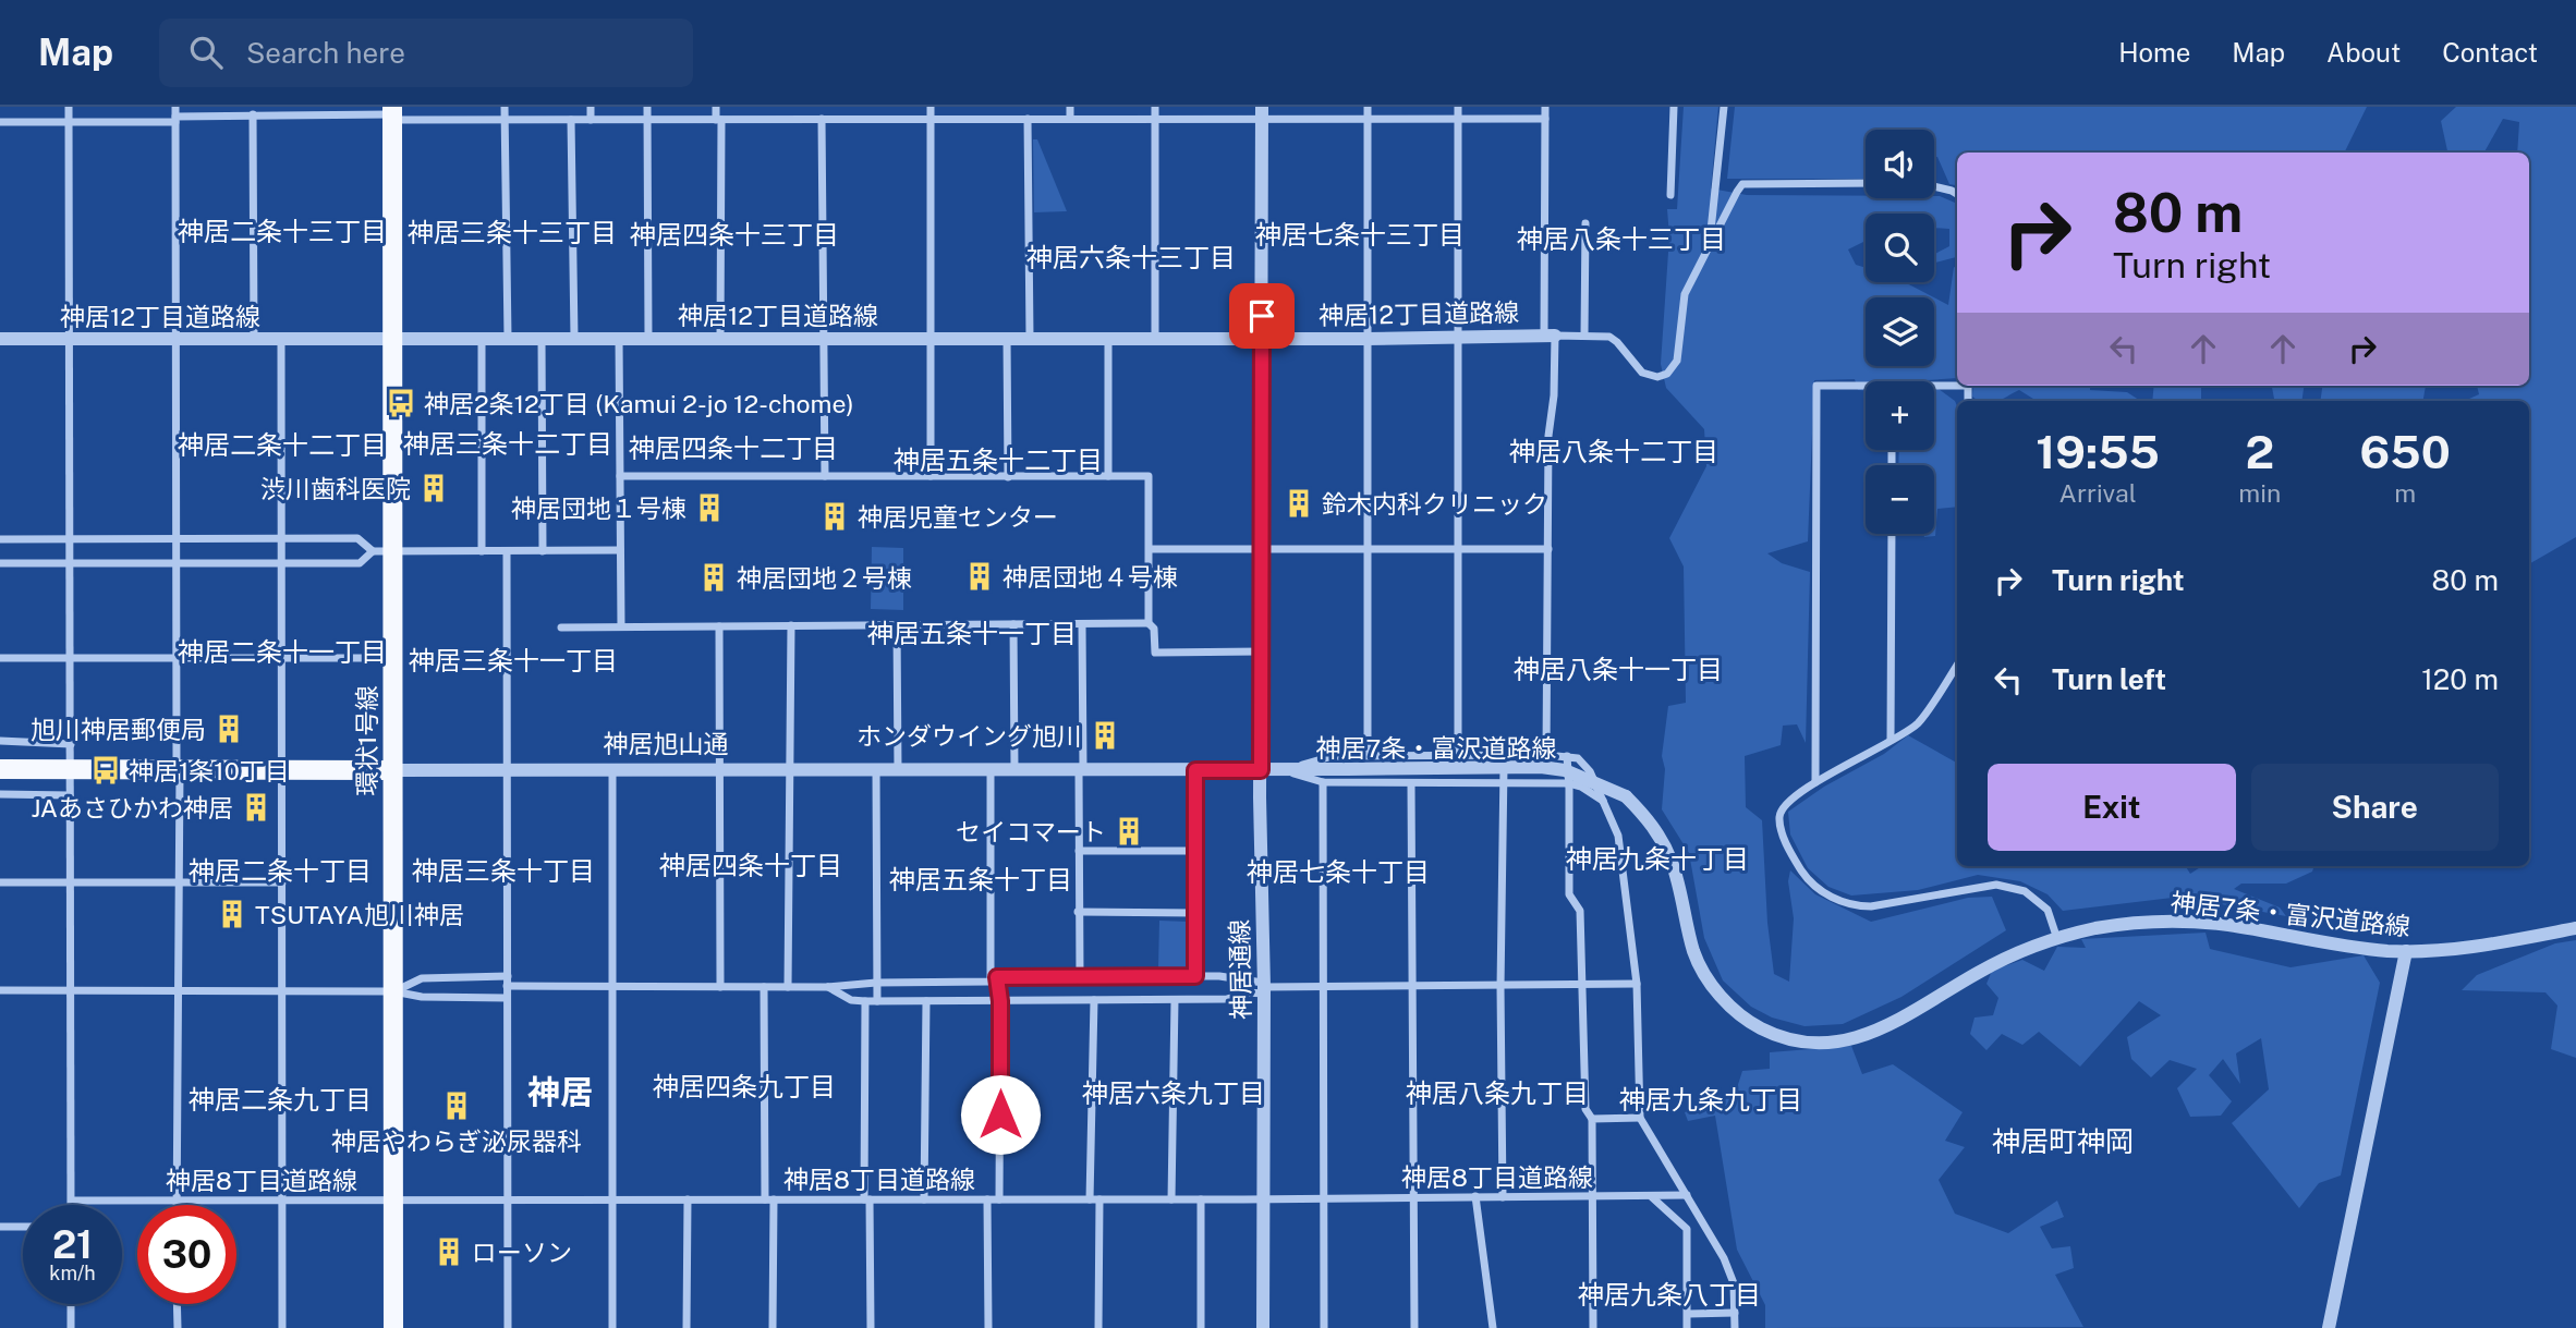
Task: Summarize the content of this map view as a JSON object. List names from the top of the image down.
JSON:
{
  "streets": {
    "main road": ["環状1号線", "神居旭山通"],
    "street": [
      "神居12丁目道路線",
      "神居7条・富沢道路線",
      "神居通線",
      "神居8丁目道路線"
    ]
  },
  "crossings": [
    ["神居12丁目道路線", "環状1号線"],
    ["神居12丁目道路線", "神居通線"],
    ["環状1号線", "神居旭山通"],
    ["環状1号線", "神居8丁目道路線"],
    ["神居旭山通", "神居7条・富沢道路線"],
    ["神居旭山通", "神居通線"],
    ["神居7条・富沢道路線", "神居通線"],
    ["神居通線", "神居8丁目道路線"]
  ],
  "districts": [
    "神居二条十三丁目",
    "神居三条十三丁目",
    "神居四条十三丁目",
    "神居七条十三丁目",
    "神居八条十三丁目",
    "神居六条十三丁目",
    "神居三条十二丁目",
    "神居二条十二丁目",
    "神居四条十二丁目",
    "神居八条十二丁目",
    "神居五条十二丁目",
    "神居五条十一丁目",
    "神居二条十一丁目",
    "神居三条十一丁目",
    "神居八条十一丁目",
    "神居九条十丁目",
    "神居四条十丁目",
    "神居二条十丁目",
    "神居三条十丁目",
    "神居七条十丁目",
    "神居五条十丁目",
    "神居四条九丁目",
    "神居",
    "神居六条九丁目",
    "神居八条九丁目",
    "神居二条九丁目",
    "神居九条九丁目",
    "神居町神岡",
    "神居九条八丁目"
  ],
  "places": {
    "bus stop": ["神居2条12丁目 (Kamui 2-jo 12-chome)", "神居1条10丁目"],
    "building": [
      "渋川歯科医院",
      "鈴木内科クリニック",
      "神居団地１号棟",
      "神居児童センター",
      "神居団地４号棟",
      "神居団地２号棟",
      "旭川神居郵便局",
      "ホンダウイング旭川",
      "JAあさひかわ神居",
      "セイコマート",
      "TSUTAYA旭川神居",
      "神居やわらぎ泌尿器科",
      "ローソン"
    ]
  },
  "page": {
    "header": "Map",
    "search": "Search here",
    "nav": [
      "Home",
      "Map",
      "About",
      "Contact"
    ],
    "map_buttons": ["+", "−"],
    "turn": ["80 m", "Turn right"],
    "eta": [
      "19:55",
      "Arrival",
      "2",
      "min",
      "650",
      "m"
    ],
    "list": [
      {
        "name": "Turn right",
        "value": "80 m"
      },
      {
        "name": "Turn left",
        "value": "120 m"
      }
    ],
    "buttons": ["Exit", "Share"],
    "speed": "21 km/h",
    "limit": "30"
  }
}
